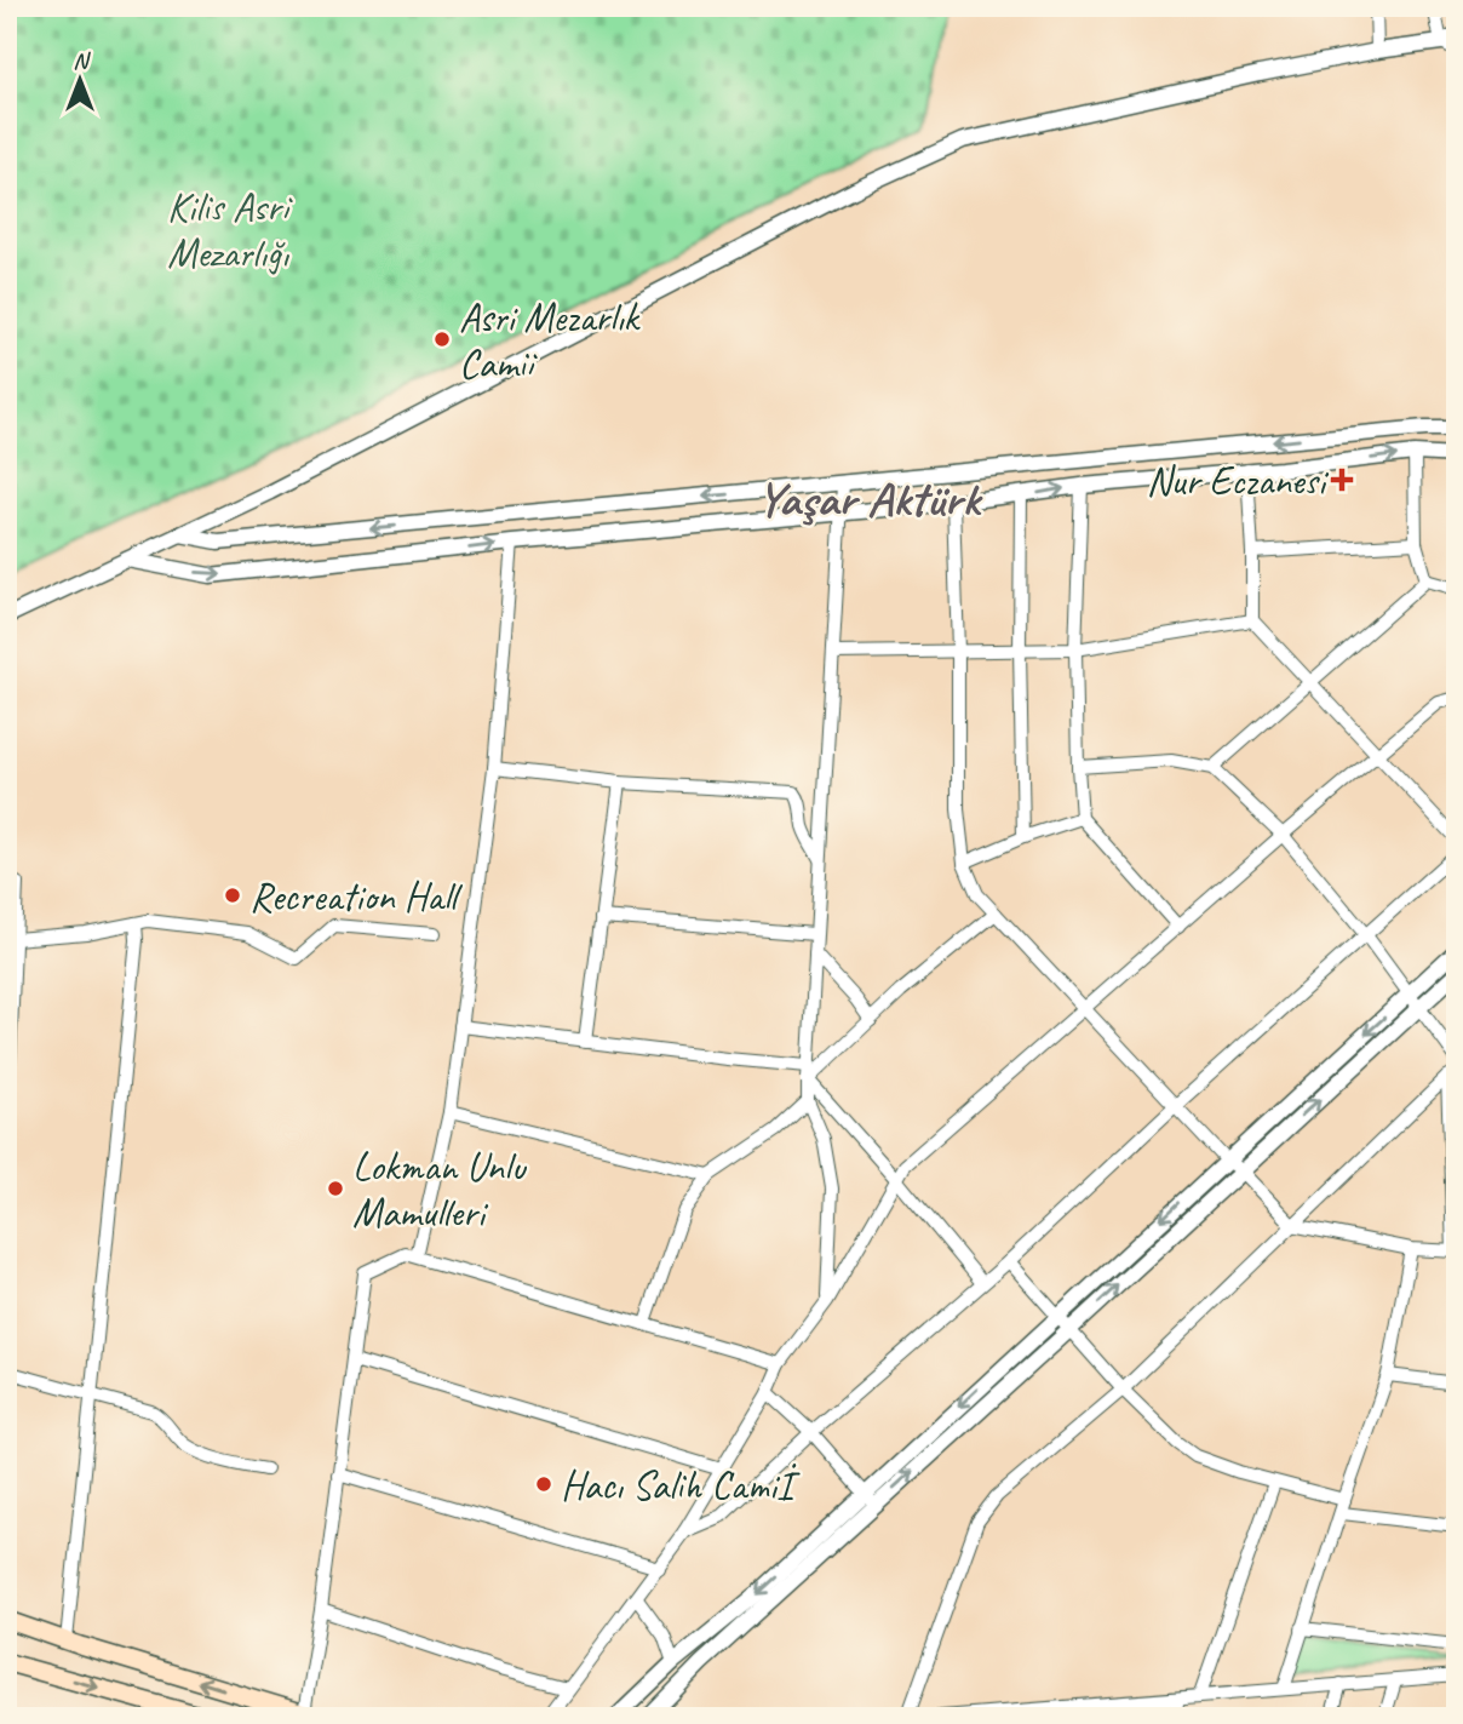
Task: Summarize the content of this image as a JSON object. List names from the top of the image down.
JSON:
{
  "districts": ["Yaşar Aktürk"],
  "parks": ["Kilis Asri Mezarlığı"],
  "places": {
    "other": [
      "Asri Mezarlık Camii",
      "Recreation Hall",
      "Lokman Unlu Mamulleri",
      "Hacı Salih Camiİ"
    ],
    "health": ["Nur Eczanesi"]
  },
  "north": "top"
}
